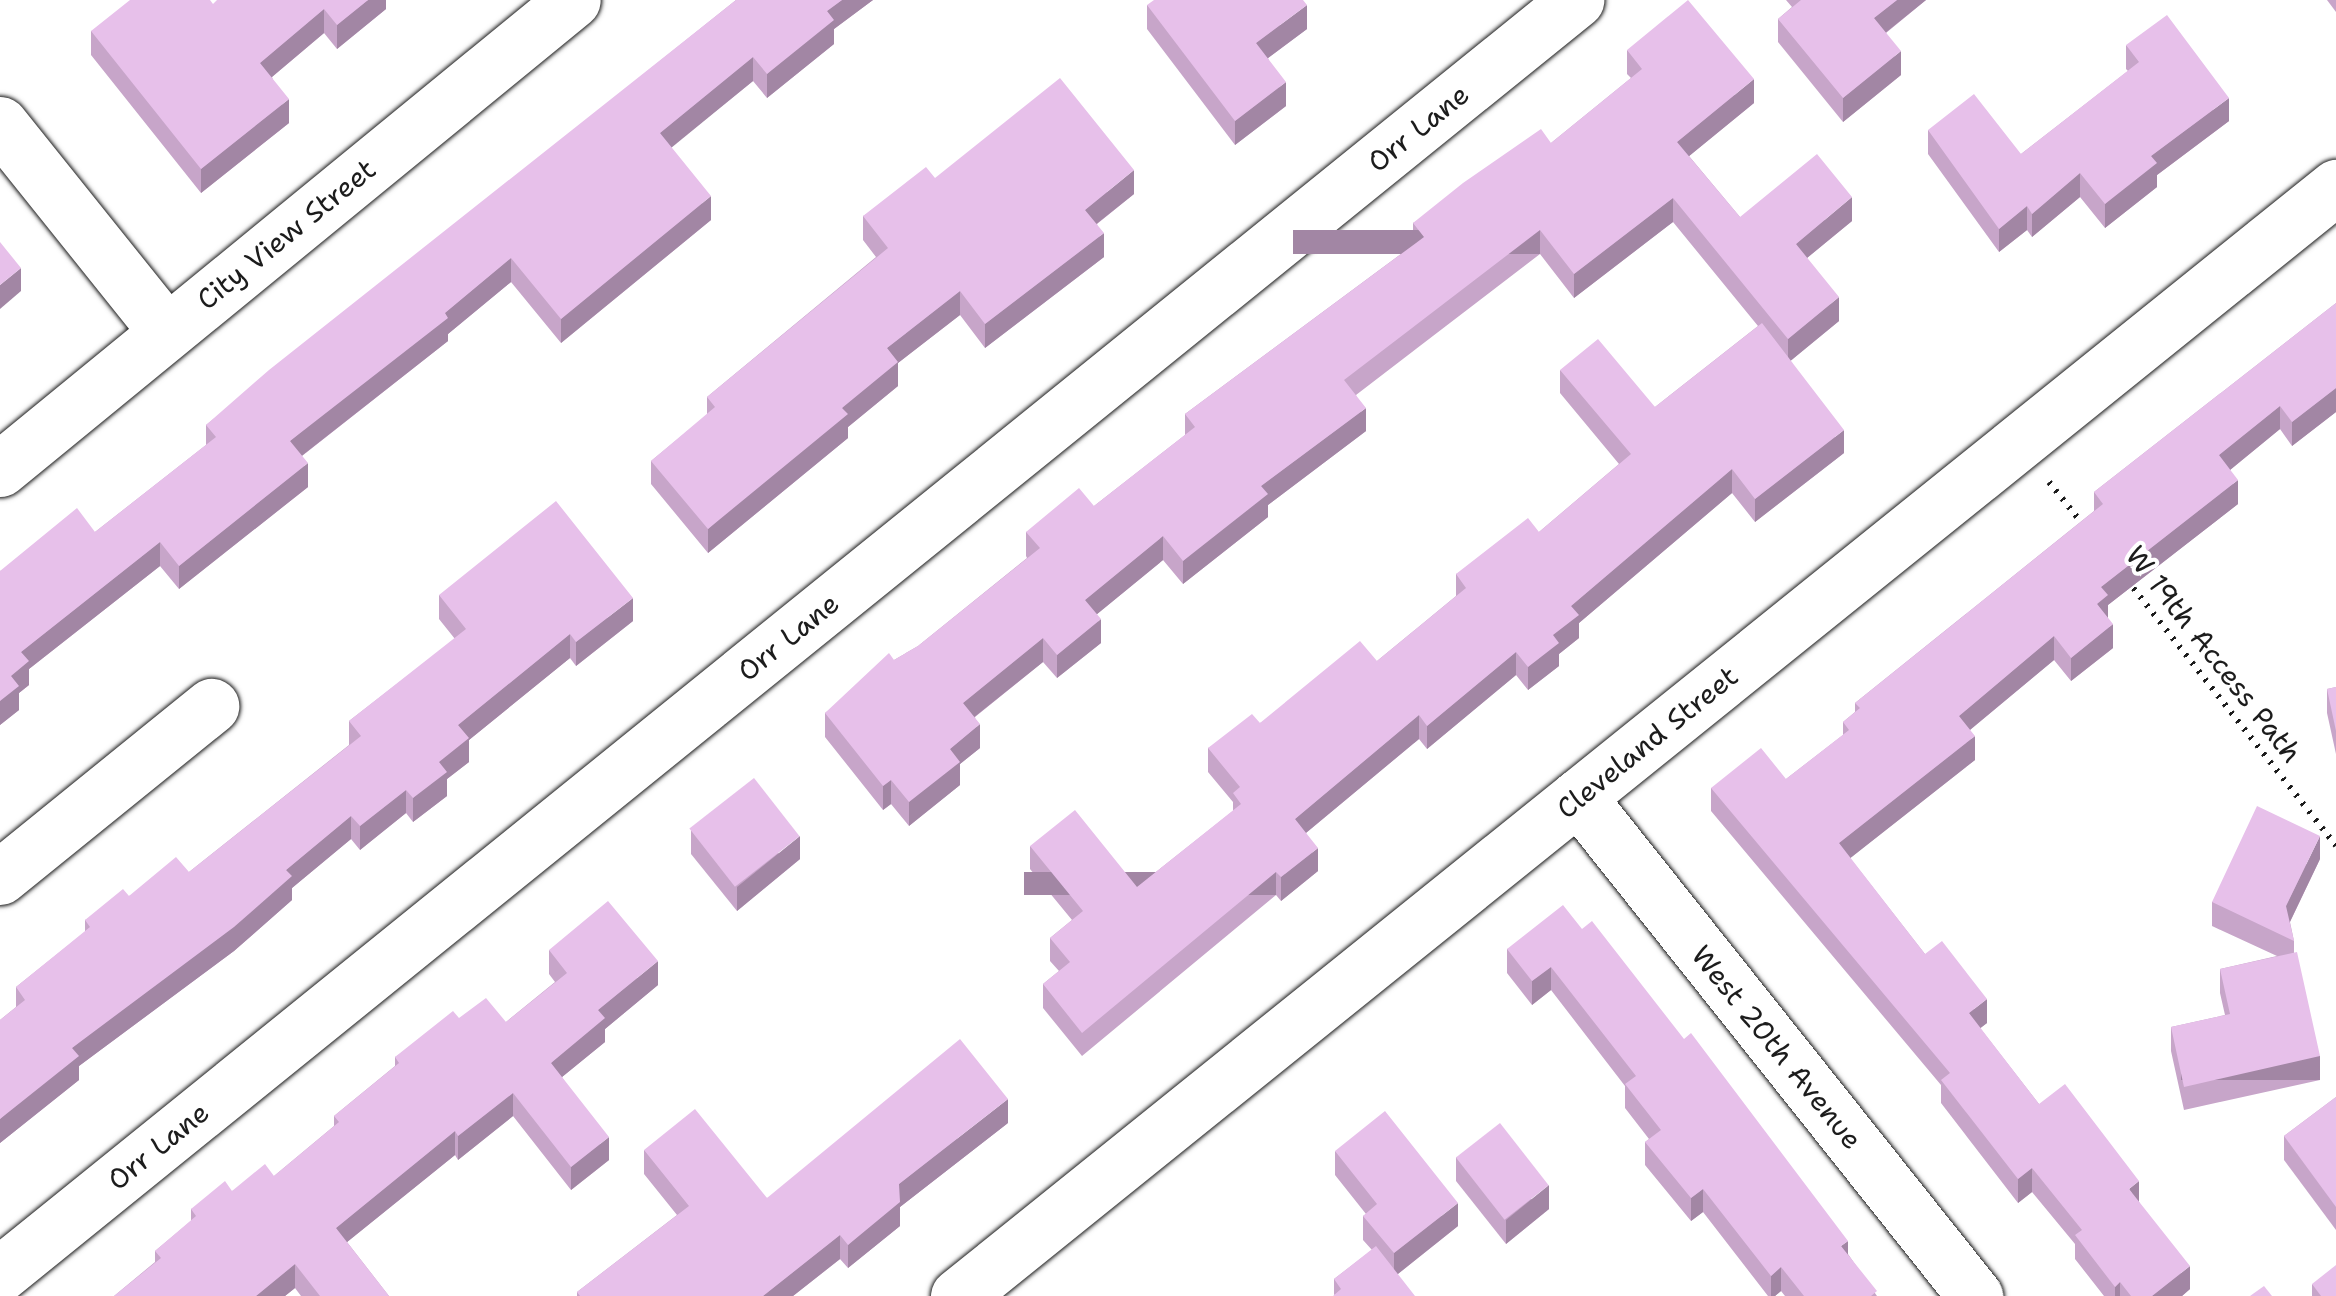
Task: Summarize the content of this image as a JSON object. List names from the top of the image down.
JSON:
{
  "streets": {
    "street": [
      "Orr Lane",
      "City View Street",
      "Cleveland Street",
      "West 20th Avenue"
    ],
    "path": ["W 19th Access Path"]
  },
  "crossings": [
    ["W 19th Access Path", "Cleveland Street"],
    ["Cleveland Street", "West 20th Avenue"]
  ]
}
